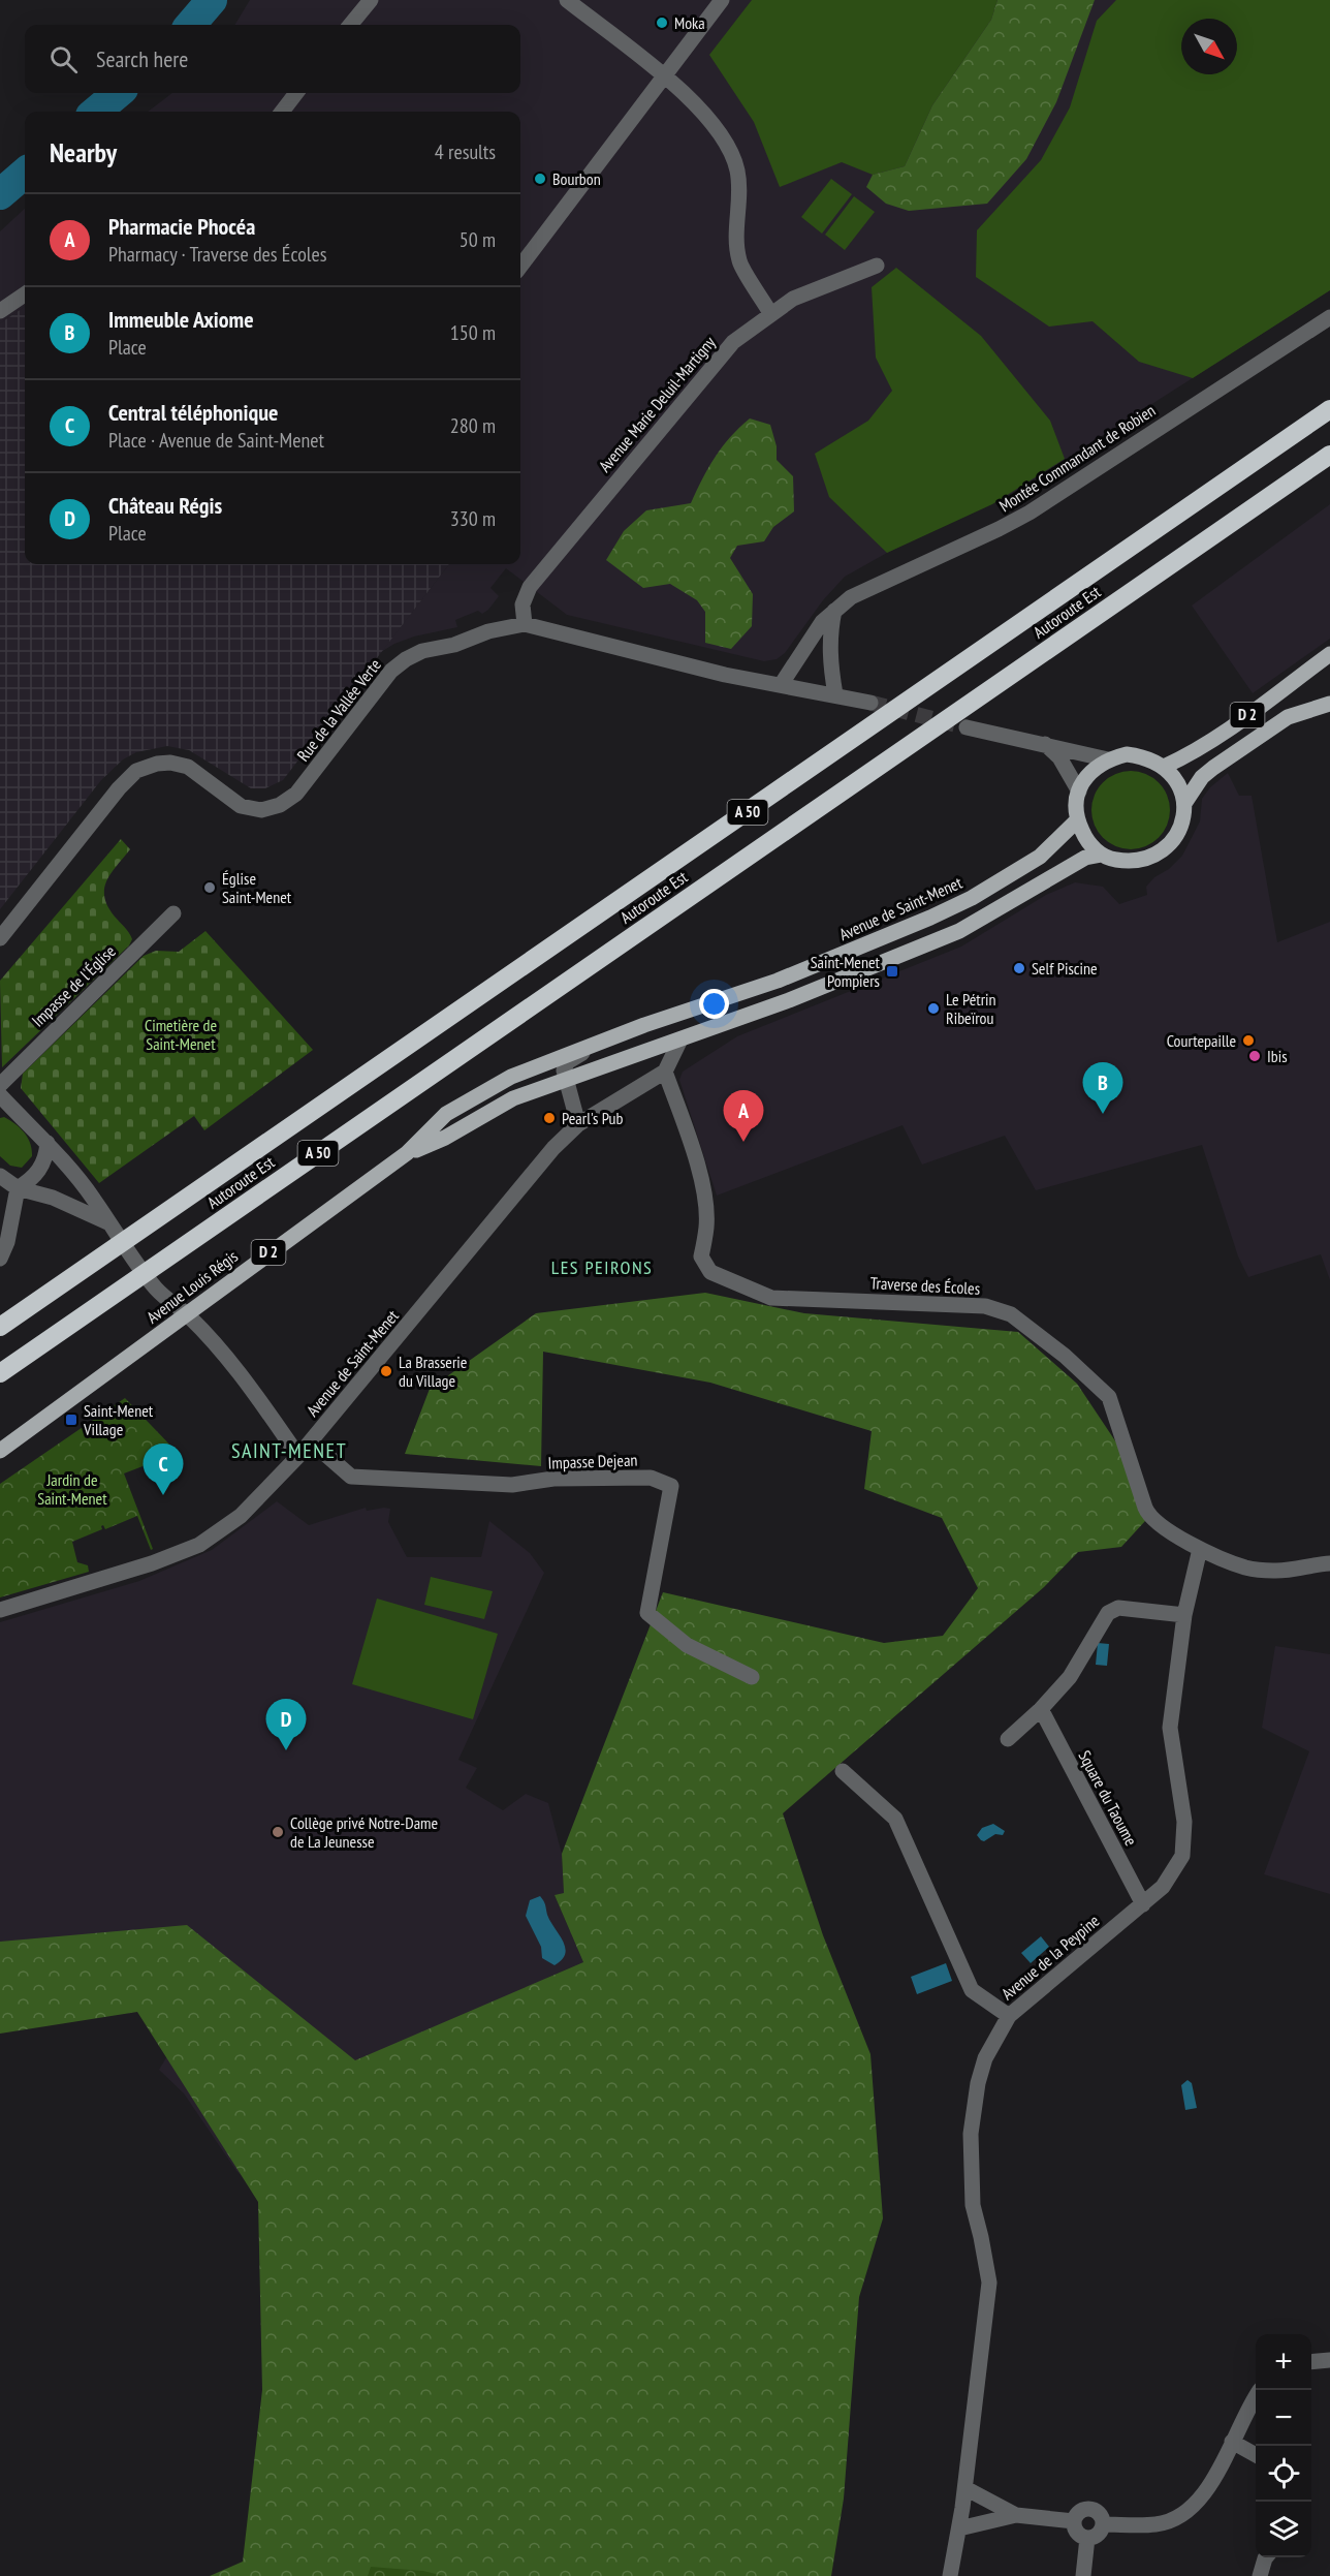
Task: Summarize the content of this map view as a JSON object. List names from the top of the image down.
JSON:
{
  "streets": {
    "highway": ["Autoroute Est", "A 50"],
    "main road": ["D 2", "Avenue de Saint-Menet", "Avenue Louis Régis"],
    "street": [
      "Avenue Marie Deluil-Martigny",
      "Montée Commandant de Robien",
      "Rue de la Vallée Verte",
      "Impasse de l'Église",
      "Traverse des Écoles",
      "Impasse Dejean",
      "Square du Taoume",
      "Avenue de la Peypine"
    ]
  },
  "crossings": [
    ["Avenue Marie Deluil-Martigny", "Rue de la Vallée Verte"],
    ["Montée Commandant de Robien", "Rue de la Vallée Verte"],
    ["D 2", "Avenue de Saint-Menet"],
    ["D 2", "Avenue Louis Régis"],
    ["Avenue de Saint-Menet", "Traverse des Écoles"],
    ["Avenue de Saint-Menet", "Avenue Louis Régis"],
    ["Avenue de Saint-Menet", "Impasse Dejean"],
    ["Traverse des Écoles", "Avenue de la Peypine"],
    ["Square du Taoume", "Avenue de la Peypine"]
  ],
  "districts": ["LES PEIRONS", "SAINT-MENET"],
  "parks": ["Cimetière de Saint-Menet", "Jardin de Saint-Menet"],
  "places": {
    "other": [
      "Moka",
      "Bourbon",
      "Église Saint-Menet",
      "Self Piscine",
      "Le Pétrin Ribeïrou",
      "Courtepaille",
      "Ibis",
      "Pearl's Pub",
      "La Brasserie du Village",
      "Collège privé Notre-Dame de La Jeunesse"
    ],
    "transit": ["Saint-Menet Pompiers", "Saint-Menet Village"]
  },
  "north": "bottom right",
  "page": {
    "search": "Search here",
    "heading": ["Nearby", "4 results"],
    "list": [
      {
        "mark": "A",
        "name": "Pharmacie Phocéa",
        "note": "Pharmacy · Traverse des Écoles",
        "value": "50 m"
      },
      {
        "mark": "B",
        "name": "Immeuble Axiome",
        "note": "Place",
        "value": "150 m"
      },
      {
        "mark": "C",
        "name": "Central téléphonique",
        "note": "Place · Avenue de Saint-Menet",
        "value": "280 m"
      },
      {
        "mark": "D",
        "name": "Château Régis",
        "note": "Place",
        "value": "330 m"
      }
    ],
    "pins": [
      "B",
      "A",
      "C",
      "D"
    ],
    "map_buttons": ["+", "−"]
  }
}
